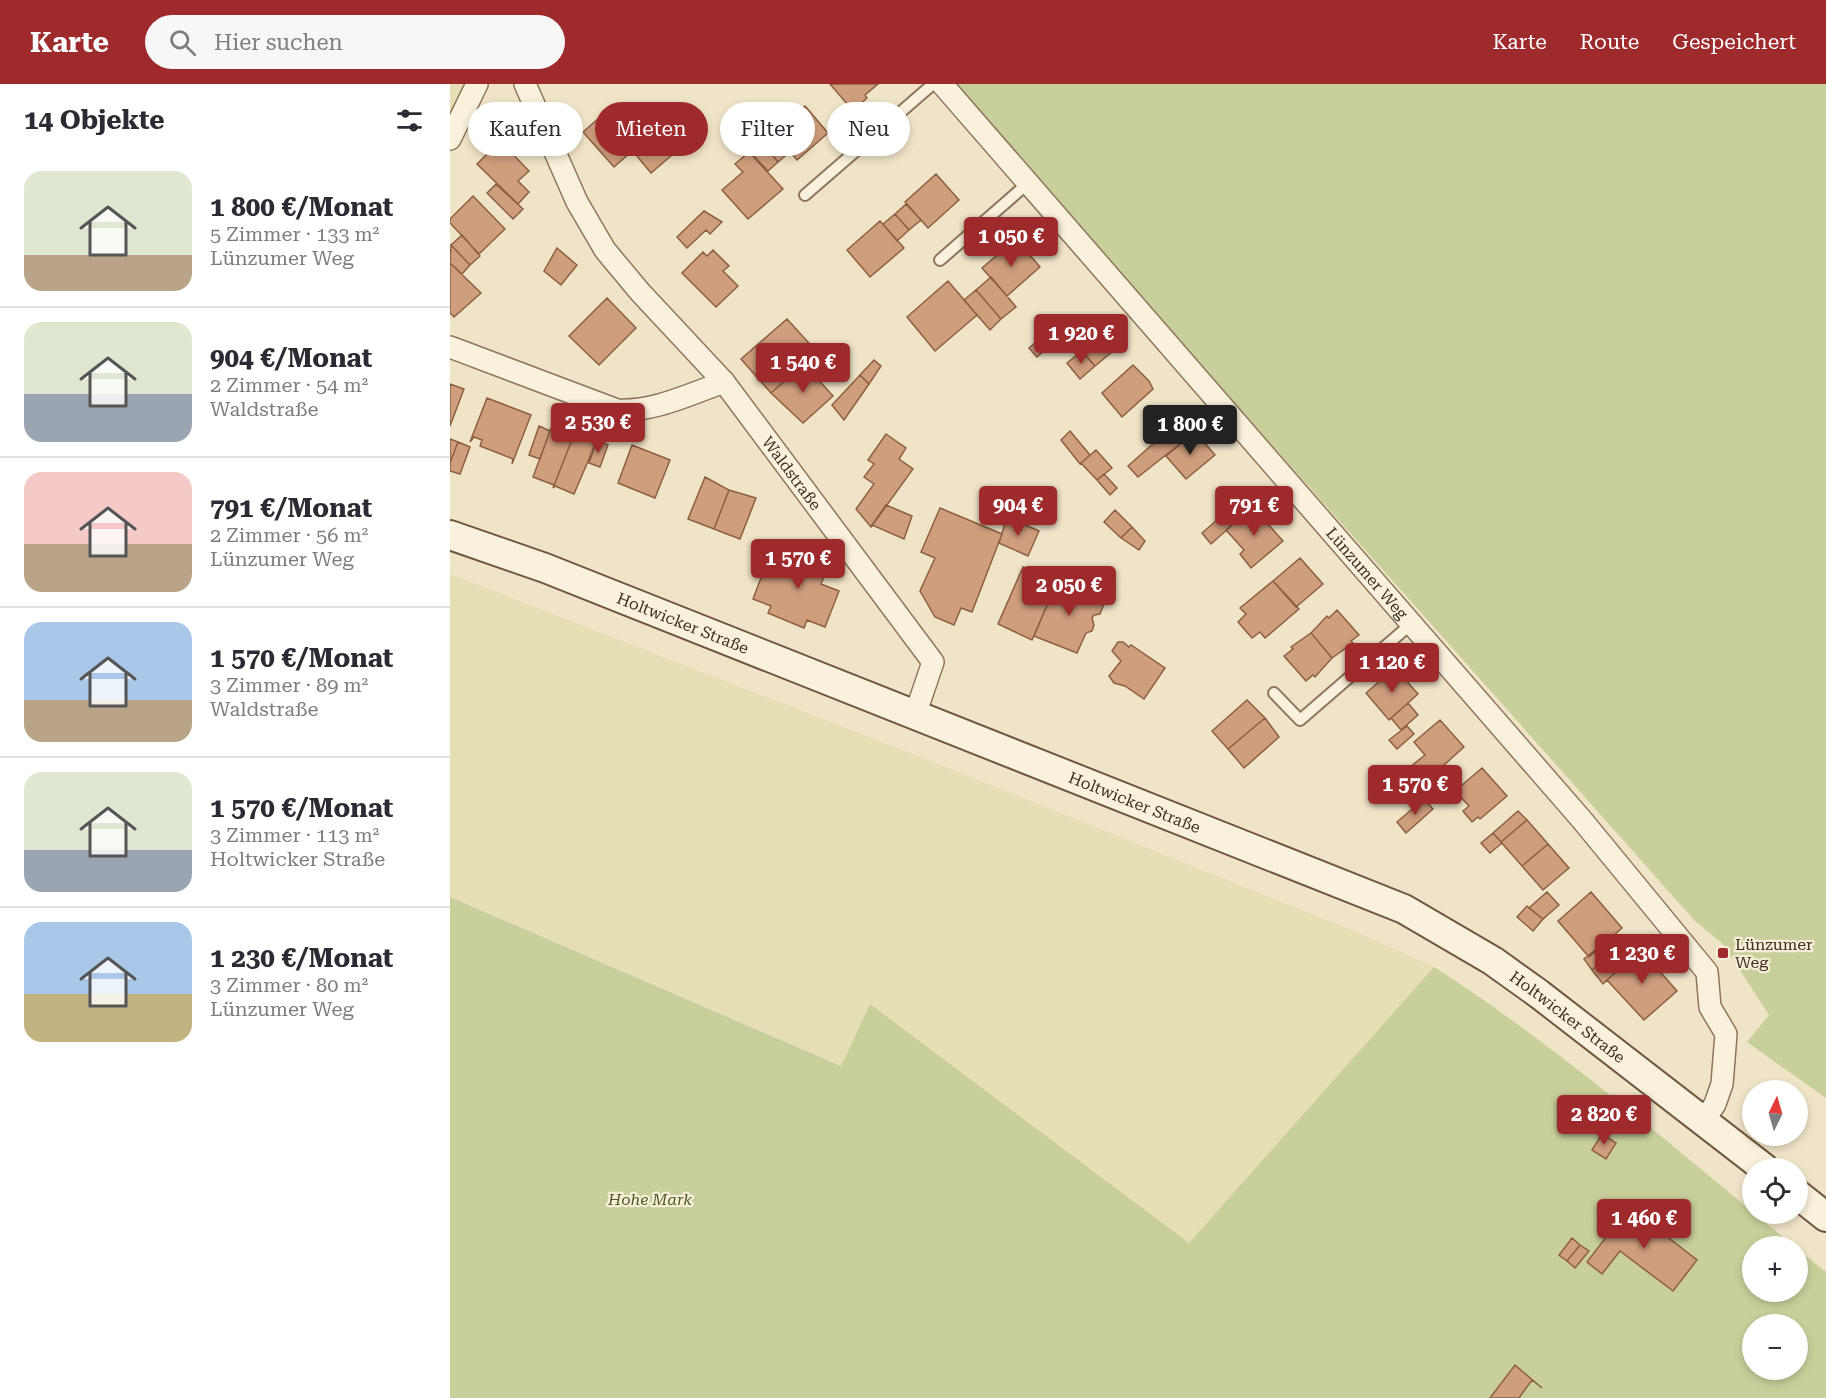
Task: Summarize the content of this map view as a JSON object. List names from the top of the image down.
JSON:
{
  "streets": {
    "street": ["Waldstraße", "Lünzumer Weg", "Holtwicker Straße"]
  },
  "crossings": [
    ["Waldstraße", "Holtwicker Straße"],
    ["Lünzumer Weg", "Holtwicker Straße"]
  ],
  "parks": ["Hohe Mark"],
  "places": {
    "transit": ["Lünzumer Weg"]
  },
  "north": "top",
  "page": {
    "header": "Karte",
    "search": "Hier suchen",
    "nav": ["Karte", "Route", "Gespeichert"],
    "heading": "14 Objekte",
    "chip": [
      "Kaufen",
      "Mieten",
      "Filter",
      "Neu"
    ],
    "list": [
      {
        "name": "1 800 €/Monat",
        "note": "5 Zimmer · 133 m² · Lünzumer Weg"
      },
      {
        "name": "904 €/Monat",
        "note": "2 Zimmer · 54 m² · Waldstraße"
      },
      {
        "name": "791 €/Monat",
        "note": "2 Zimmer · 56 m² · Lünzumer Weg"
      },
      {
        "name": "1 570 €/Monat",
        "note": "3 Zimmer · 89 m² · Waldstraße"
      },
      {
        "name": "1 570 €/Monat",
        "note": "3 Zimmer · 113 m² · Holtwicker Straße"
      },
      {
        "name": "1 230 €/Monat",
        "note": "3 Zimmer · 80 m² · Lünzumer Weg"
      }
    ],
    "price": [
      "1 050 €",
      "1 920 €",
      "1 540 €",
      "2 530 €",
      "1 800 €",
      "904 €",
      "791 €",
      "1 570 €",
      "2 050 €",
      "1 120 €",
      "1 570 €",
      "1 230 €",
      "2 820 €",
      "1 460 €"
    ],
    "map_buttons": ["+", "−"]
  }
}
